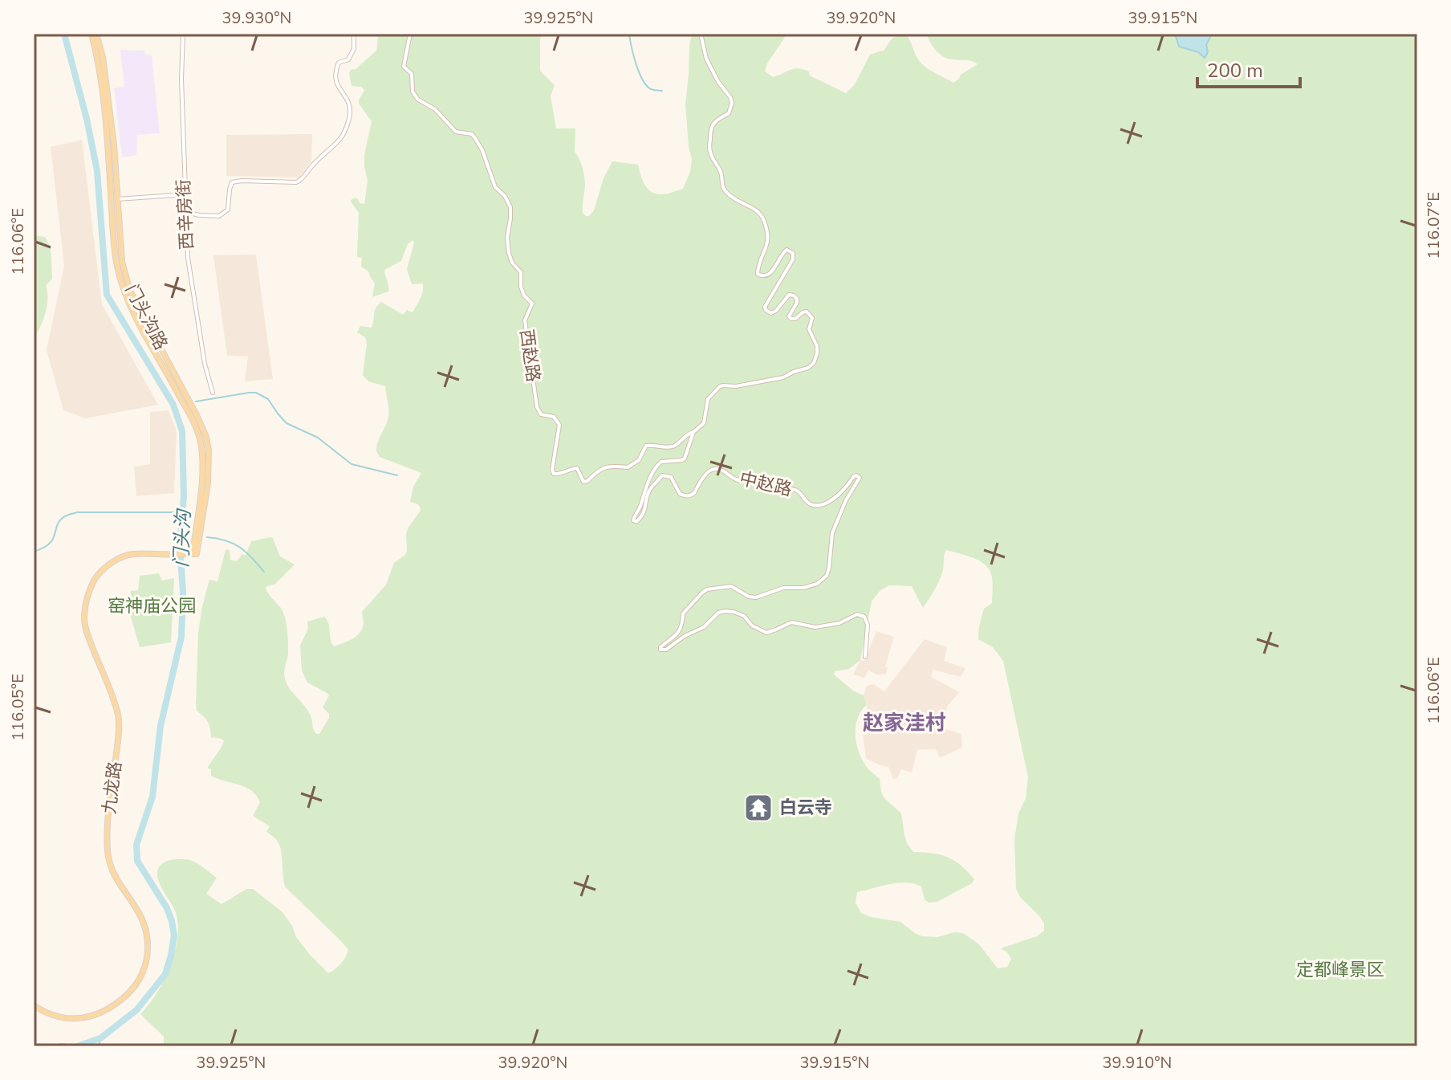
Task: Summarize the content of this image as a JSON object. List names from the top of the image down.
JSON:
{
  "streets": {
    "main road": ["门头沟路", "九龙路"],
    "street": ["西辛房街", "西赵路", "中赵路"]
  },
  "crossings": [
    ["门头沟路", "九龙路"],
    ["西赵路", "中赵路"]
  ],
  "districts": ["赵家洼村"],
  "water": ["门头沟"],
  "parks": ["窑神庙公园", "定都峰景区"],
  "places": {
    "temple": ["白云寺"]
  },
  "scale_bar": "200 m",
  "coordinates": [
    "39.930°N",
    "39.925°N",
    "39.920°N",
    "39.915°N",
    "116.07°E",
    "116.06°E",
    "116.05°E",
    "39.910°N"
  ]
}
